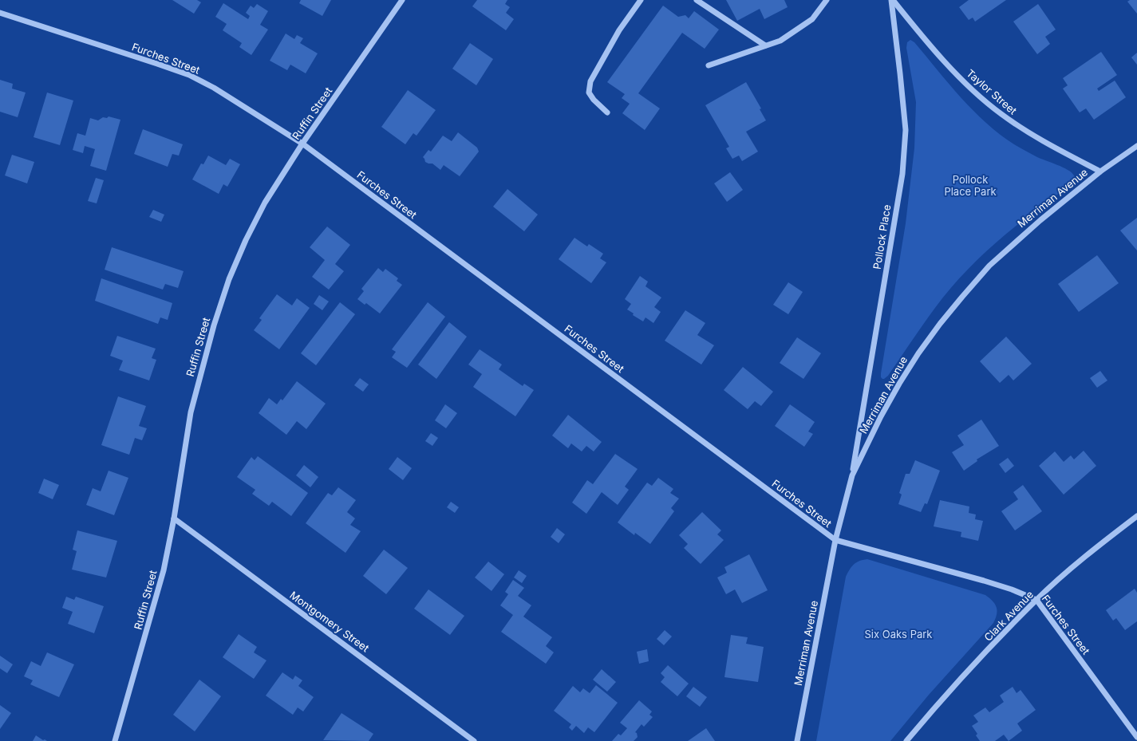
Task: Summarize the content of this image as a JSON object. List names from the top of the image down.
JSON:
{
  "streets": {
    "street": [
      "Furches Street",
      "Taylor Street",
      "Ruffin Street",
      "Merriman Avenue",
      "Pollock Place",
      "Clark Avenue",
      "Montgomery Street"
    ]
  },
  "crossings": [
    ["Furches Street", "Ruffin Street"],
    ["Furches Street", "Merriman Avenue"],
    ["Furches Street", "Clark Avenue"],
    ["Taylor Street", "Merriman Avenue"],
    ["Taylor Street", "Pollock Place"],
    ["Ruffin Street", "Montgomery Street"],
    ["Merriman Avenue", "Pollock Place"]
  ],
  "parks": ["Pollock Place Park", "Six Oaks Park"]
}
